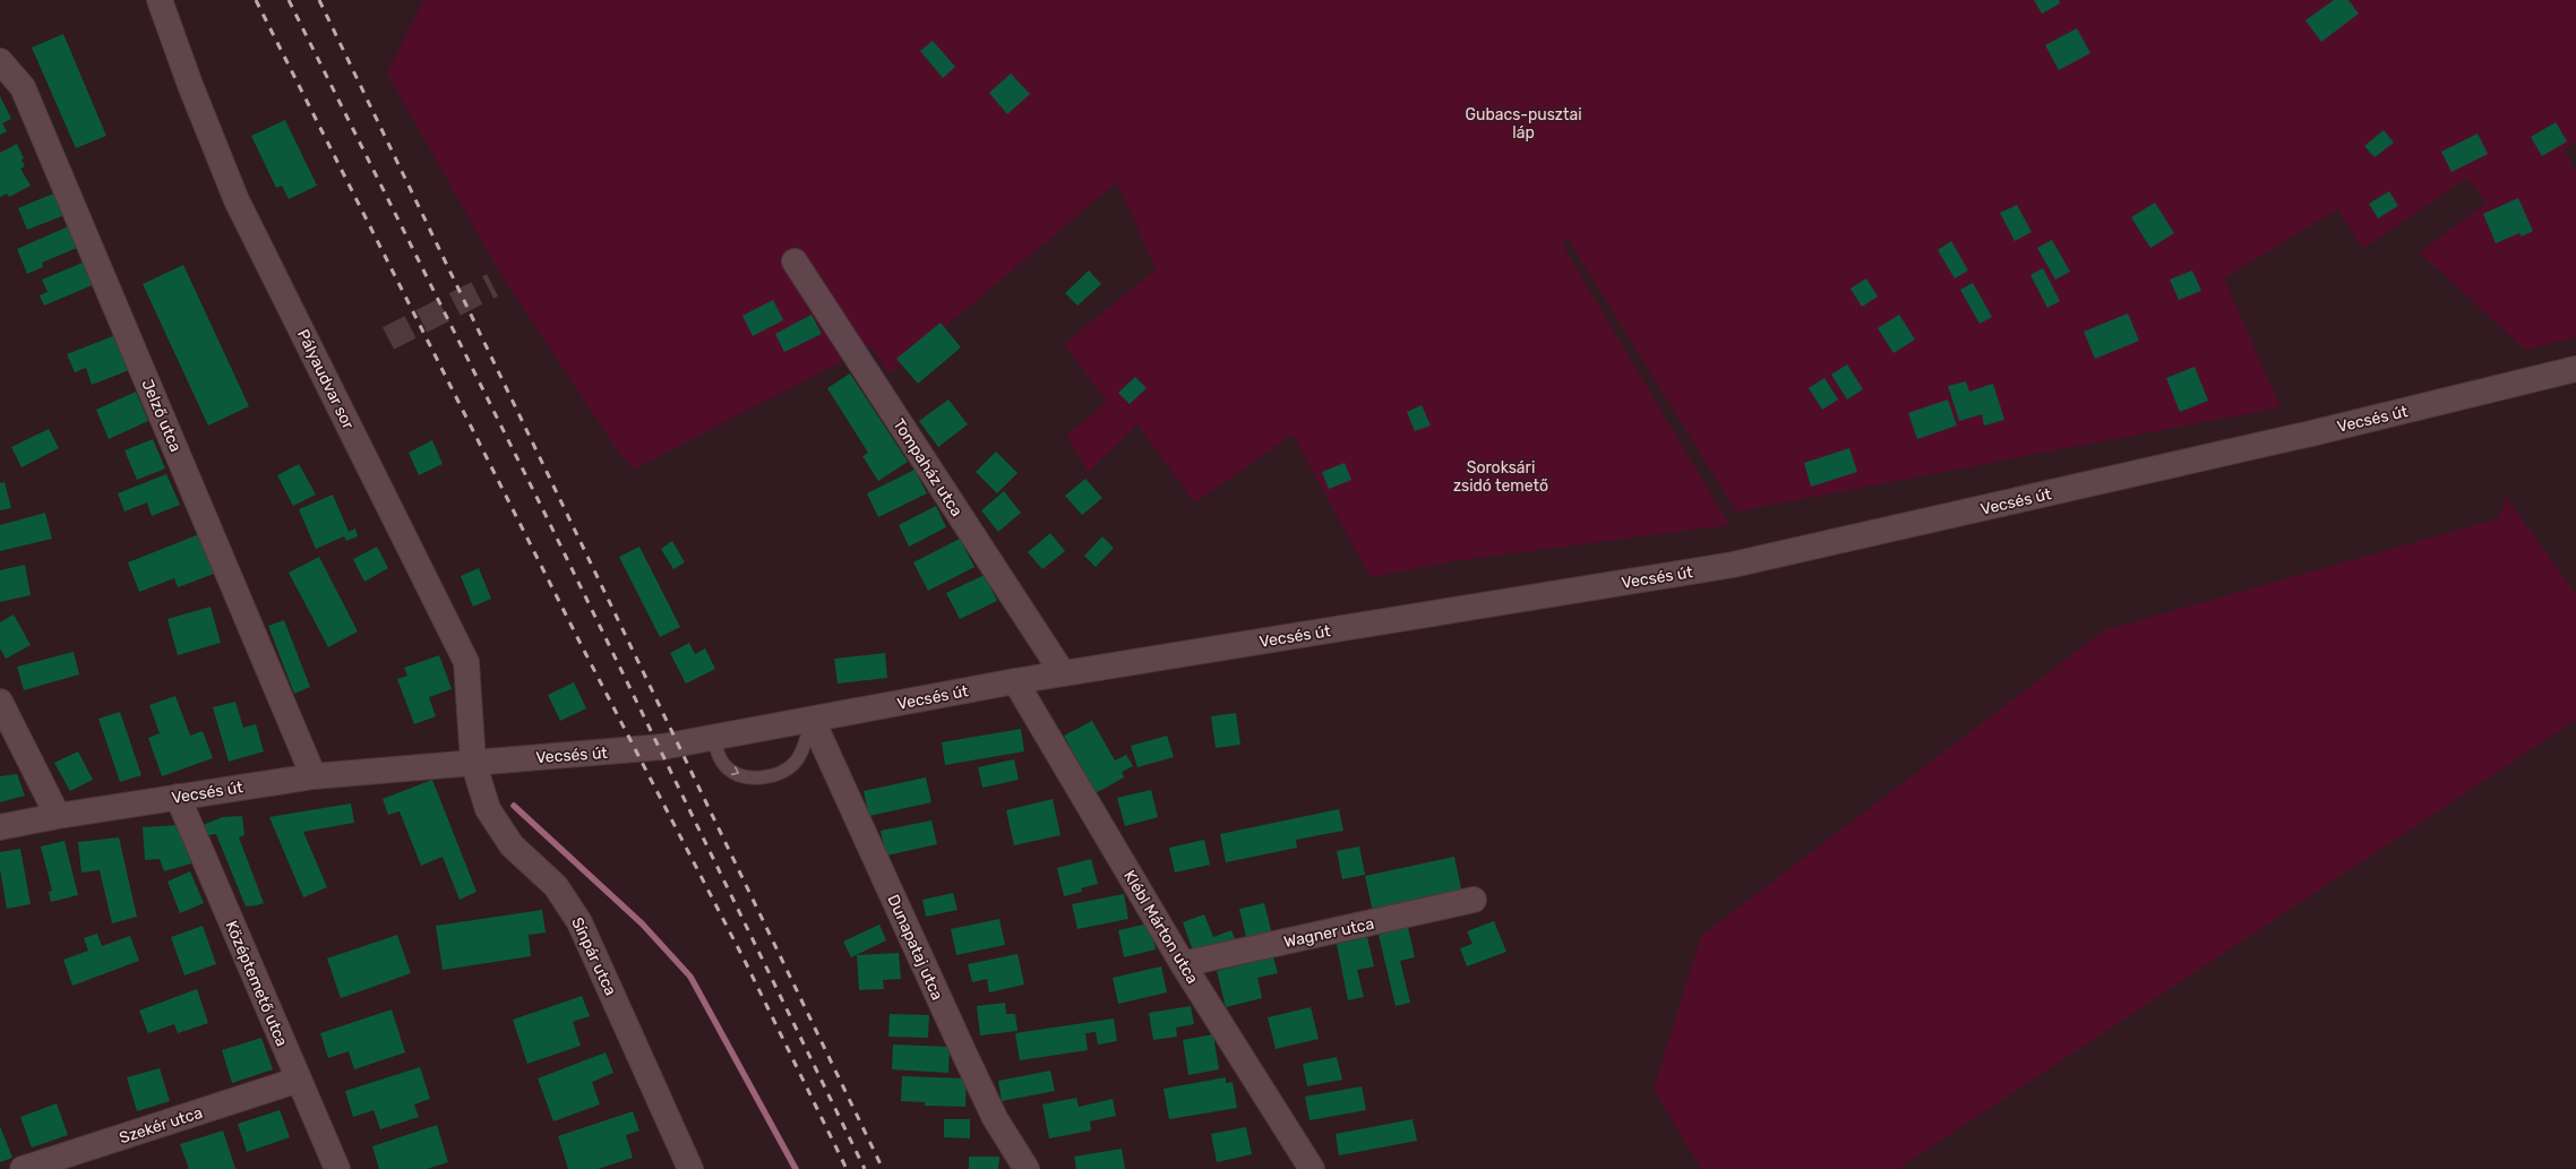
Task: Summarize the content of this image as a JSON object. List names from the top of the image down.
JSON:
{
  "streets": {
    "street": [
      "Pályaudvar sor",
      "Jelző utca",
      "Vecsés út",
      "Tompaház utca",
      "Klébl Márton utca",
      "Wagner utca",
      "Dunapataj utca",
      "Sínpár utca",
      "Középtemető utca",
      "Szekér utca"
    ]
  },
  "crossings": [
    ["Pályaudvar sor", "Vecsés út"],
    ["Pályaudvar sor", "Sínpár utca"],
    ["Jelző utca", "Vecsés út"],
    ["Vecsés út", "Tompaház utca"],
    ["Vecsés út", "Klébl Márton utca"],
    ["Vecsés út", "Dunapataj utca"],
    ["Vecsés út", "Sínpár utca"],
    ["Vecsés út", "Középtemető utca"],
    ["Klébl Márton utca", "Wagner utca"],
    ["Középtemető utca", "Szekér utca"]
  ],
  "parks": ["Gubacs-pusztai láp", "Soroksári zsidó temető"]
}
